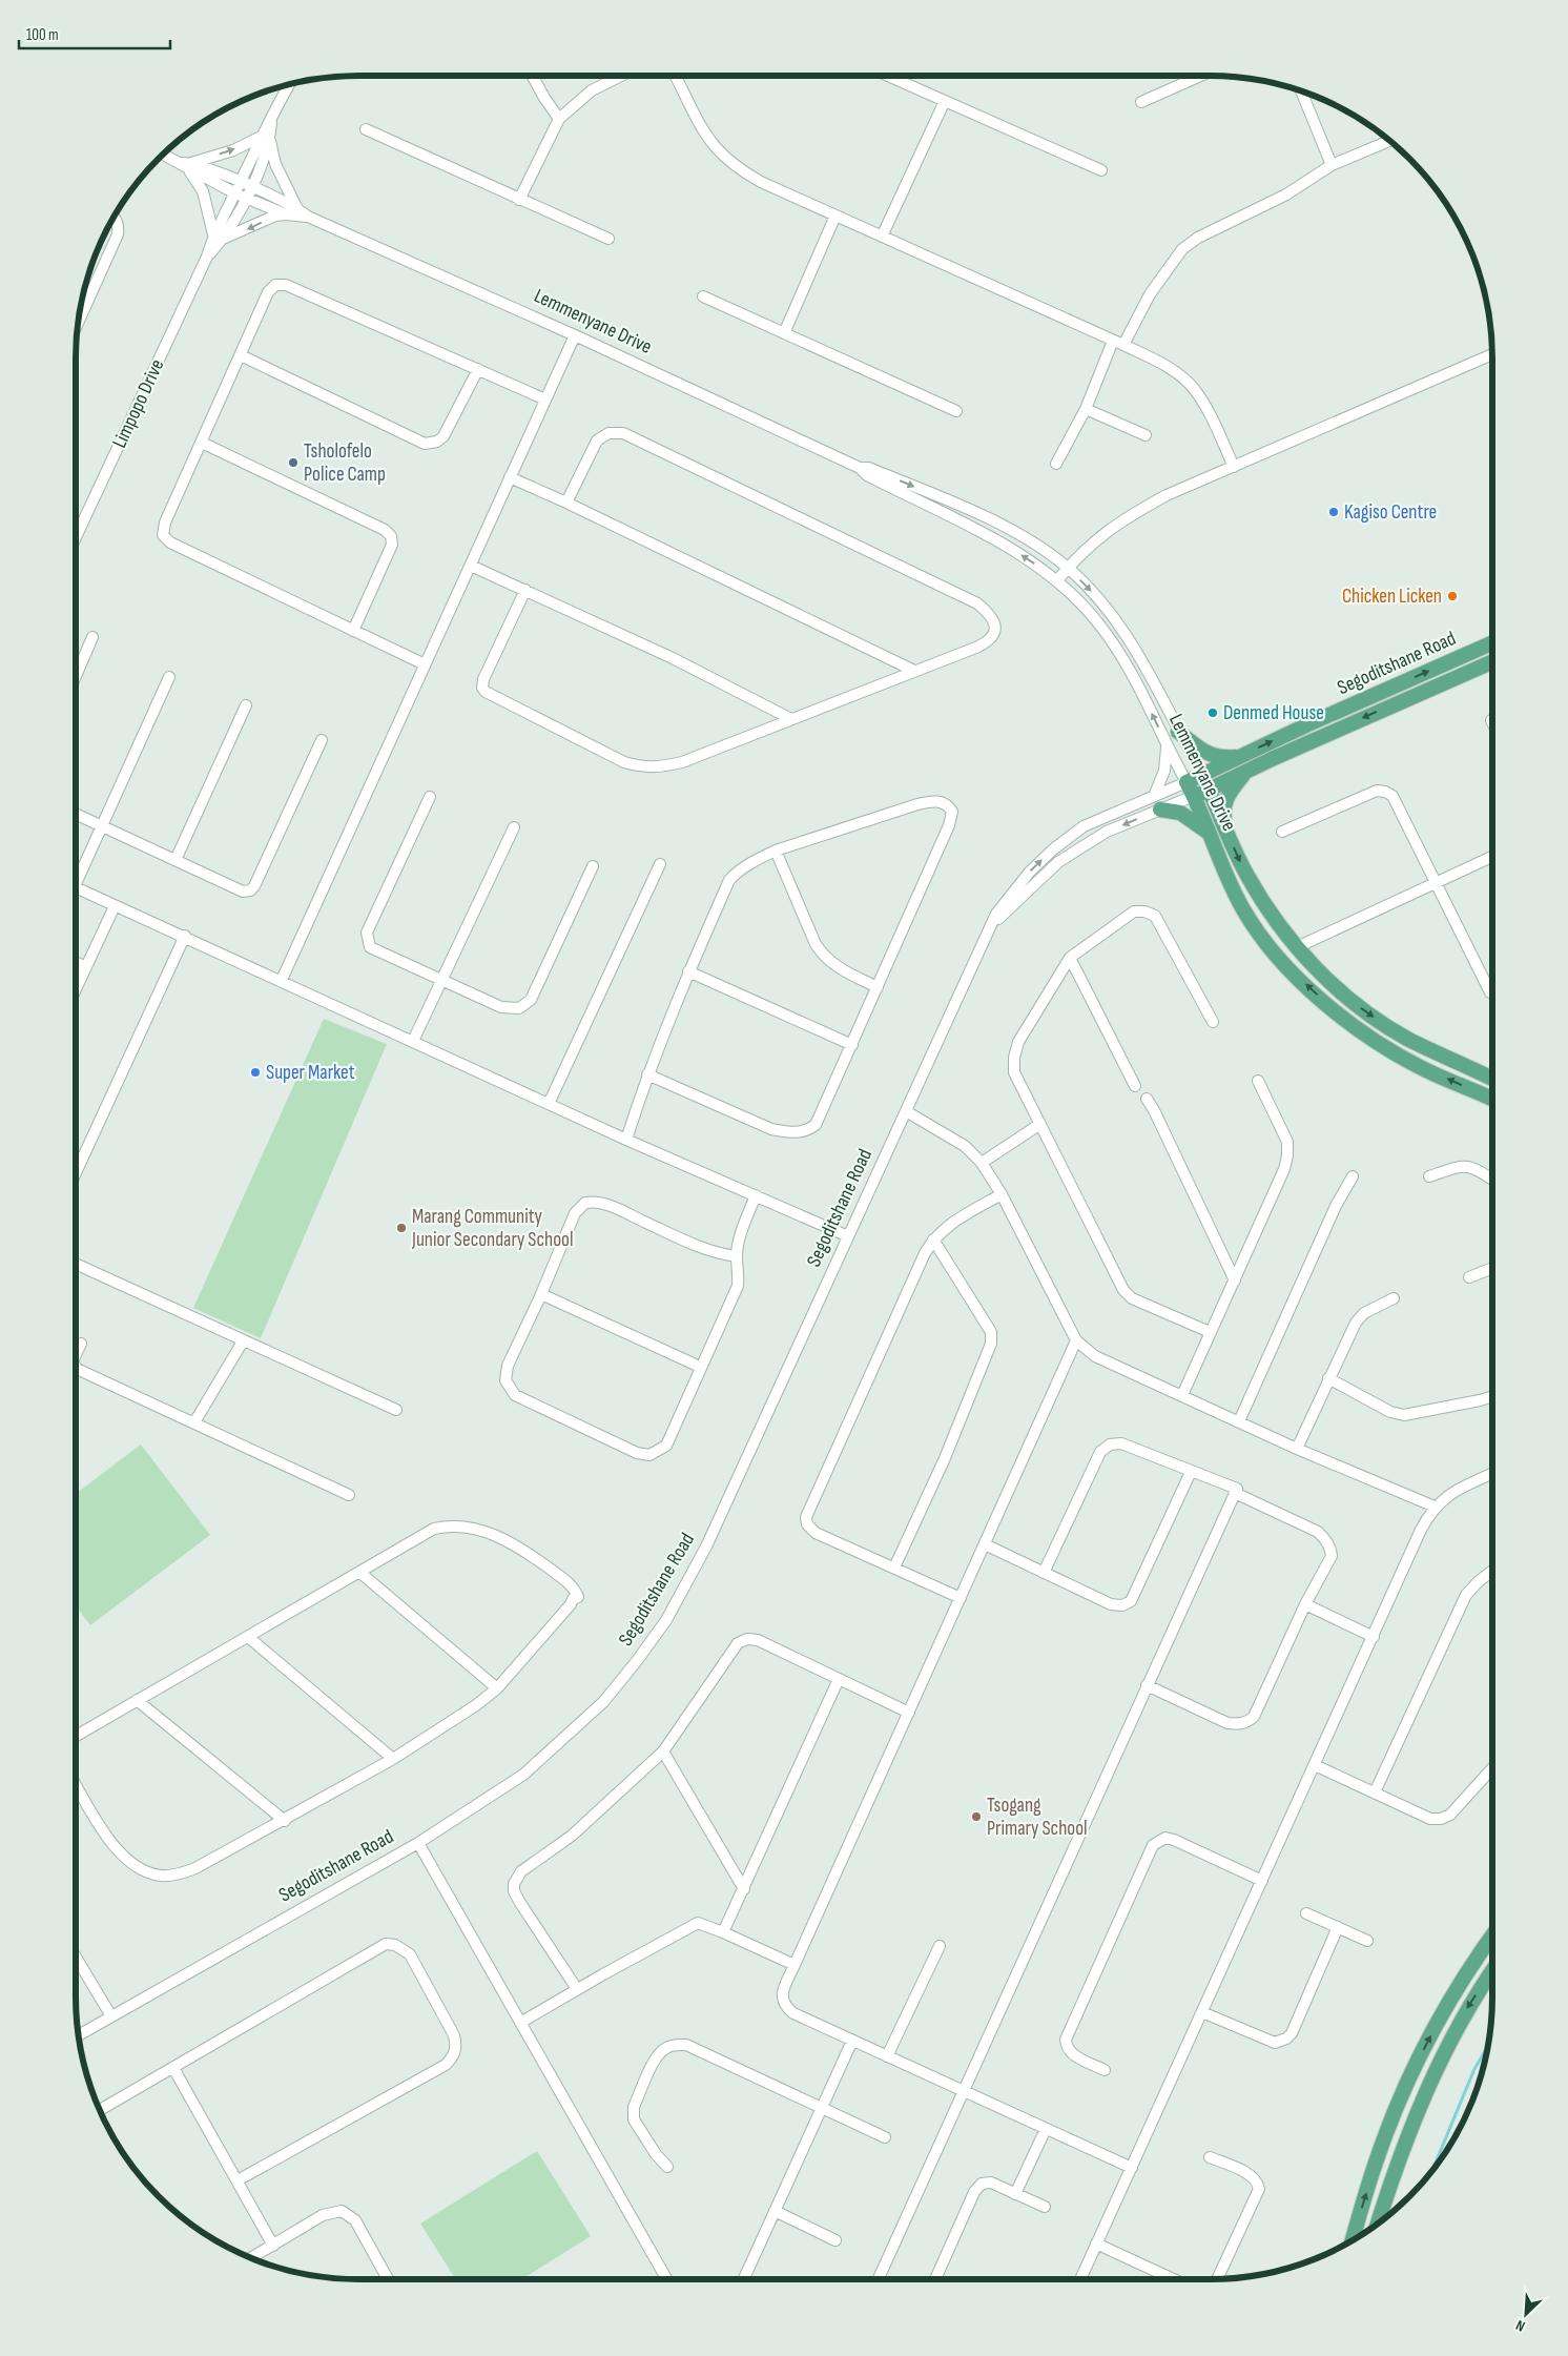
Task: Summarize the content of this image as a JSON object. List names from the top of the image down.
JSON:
{
  "streets": {
    "main road": ["Lemmenyane Drive", "Segoditshane Road"],
    "street": ["Limpopo Drive"]
  },
  "crossings": [
    ["Lemmenyane Drive", "Segoditshane Road"]
  ],
  "places": [
    "Tsholofelo Police Camp",
    "Kagiso Centre",
    "Chicken Licken",
    "Denmed House",
    "Super Market",
    "Marang Community Junior Secondary School",
    "Tsogang Primary School"
  ],
  "scale_bar": "100 m",
  "north": "bottom left"
}
